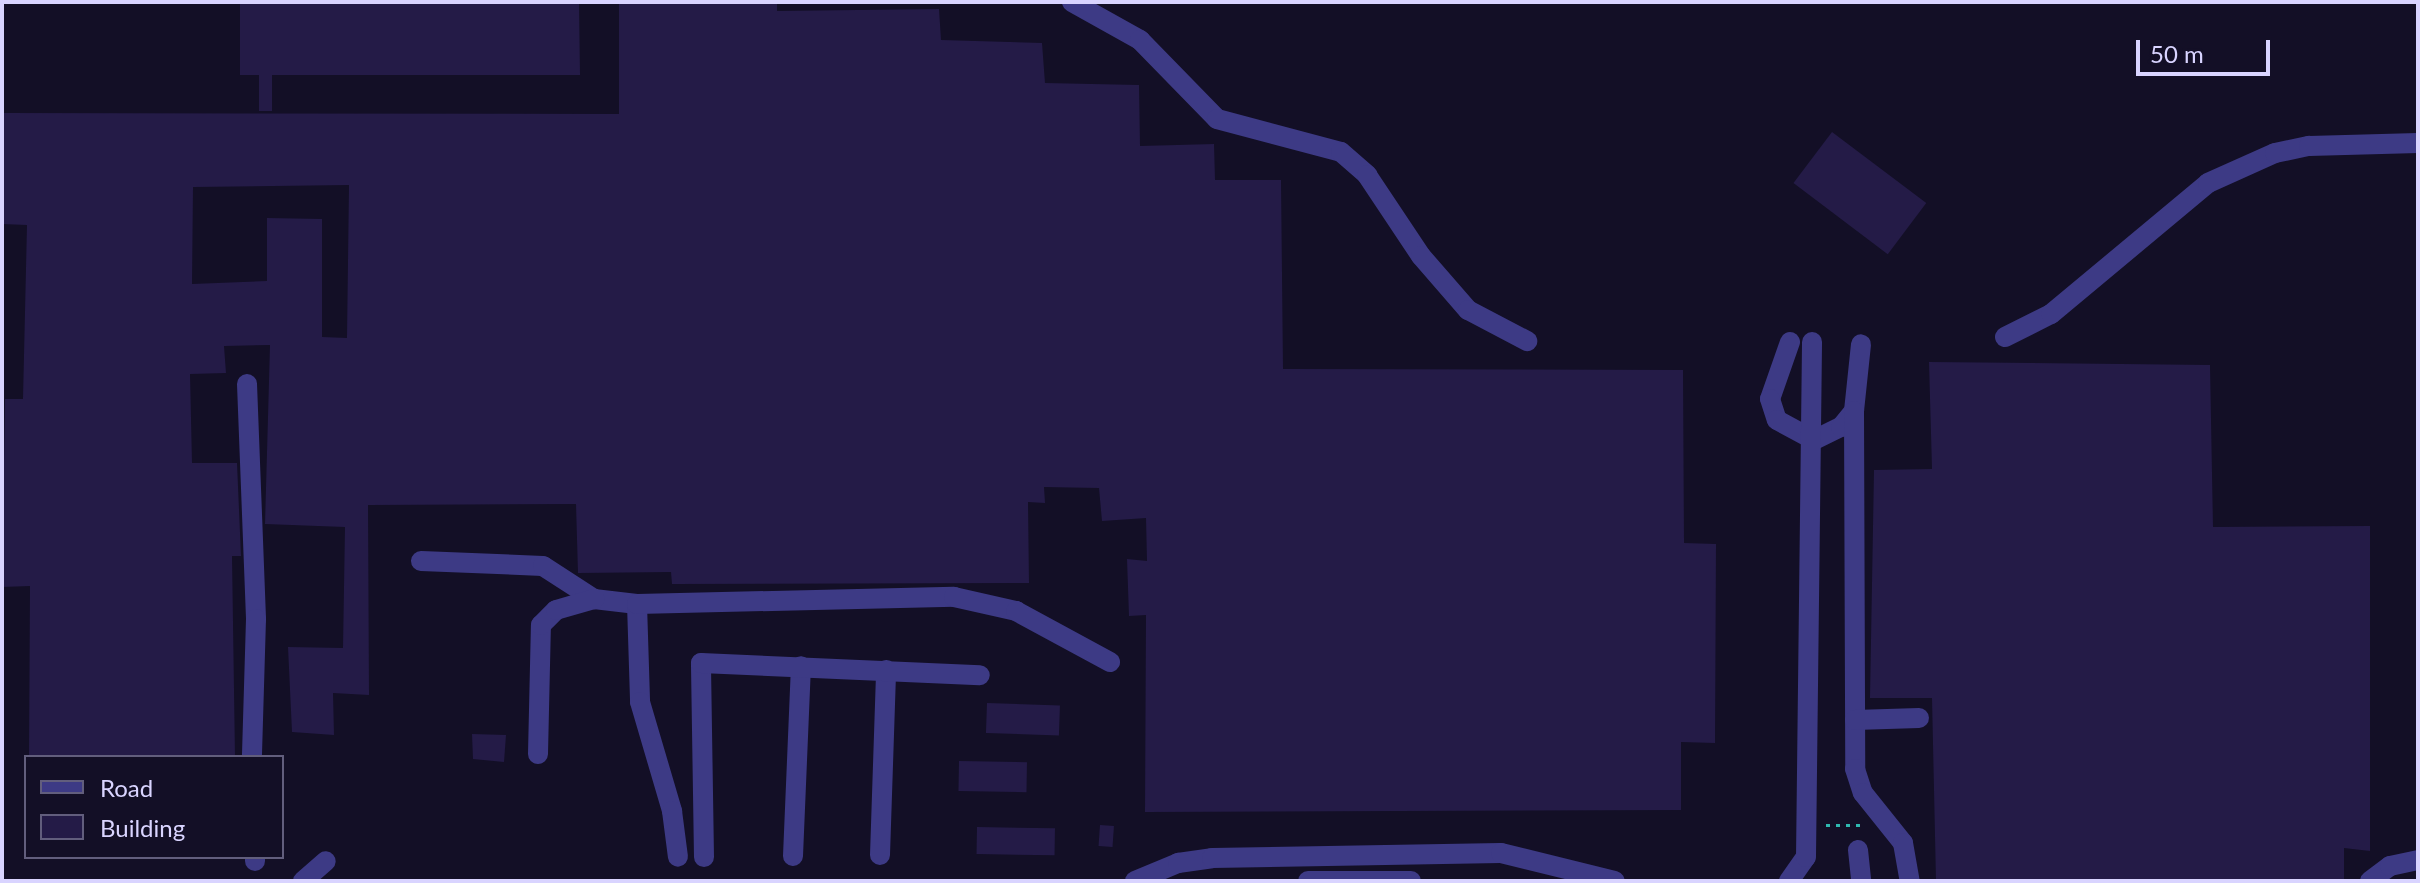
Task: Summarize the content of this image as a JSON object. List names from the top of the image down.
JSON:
{
  "legend": ["Road", "Building"],
  "scale_bar": "50 m"
}
